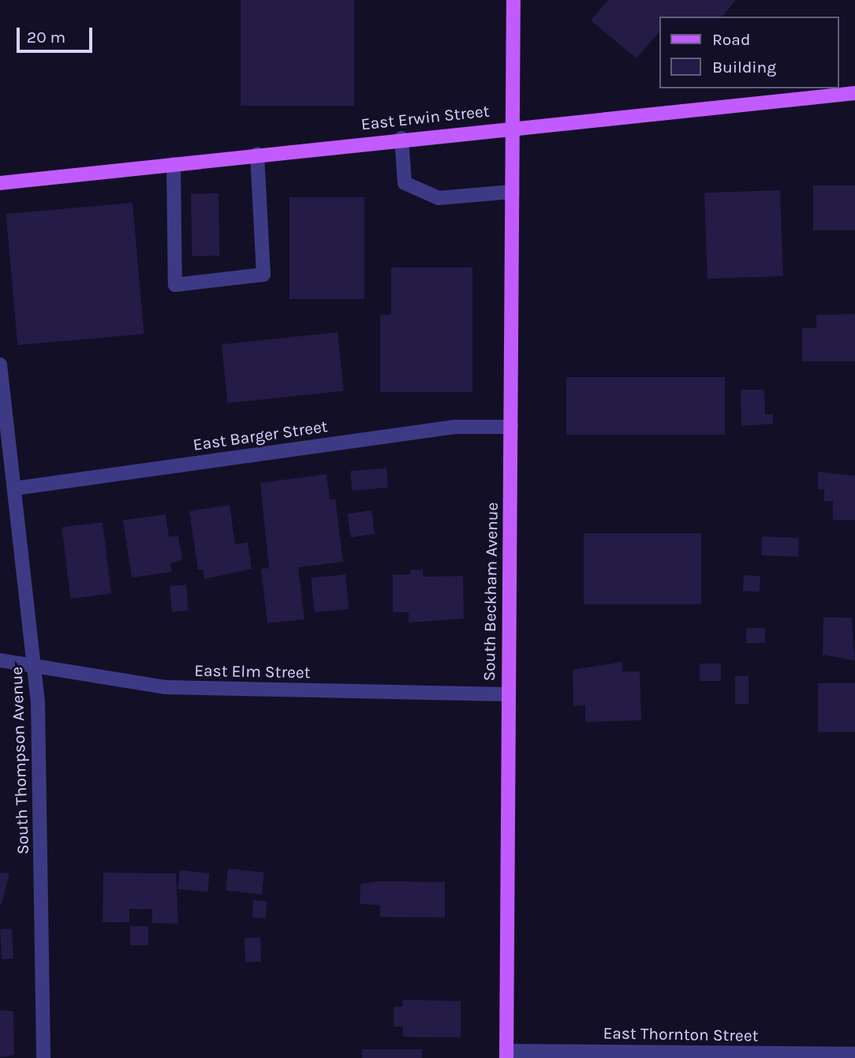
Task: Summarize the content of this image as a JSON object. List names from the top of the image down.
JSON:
{
  "streets": {
    "main road": ["East Erwin Street", "South Beckham Avenue"],
    "street": [
      "East Barger Street",
      "East Elm Street",
      "South Thompson Avenue",
      "East Thornton Street"
    ]
  },
  "crossings": [
    ["East Erwin Street", "South Beckham Avenue"],
    ["East Barger Street", "South Beckham Avenue"],
    ["East Barger Street", "South Thompson Avenue"],
    ["South Beckham Avenue", "East Elm Street"],
    ["South Beckham Avenue", "East Thornton Street"],
    ["East Elm Street", "South Thompson Avenue"]
  ],
  "legend": ["Road", "Building"],
  "scale_bar": "20 m"
}
